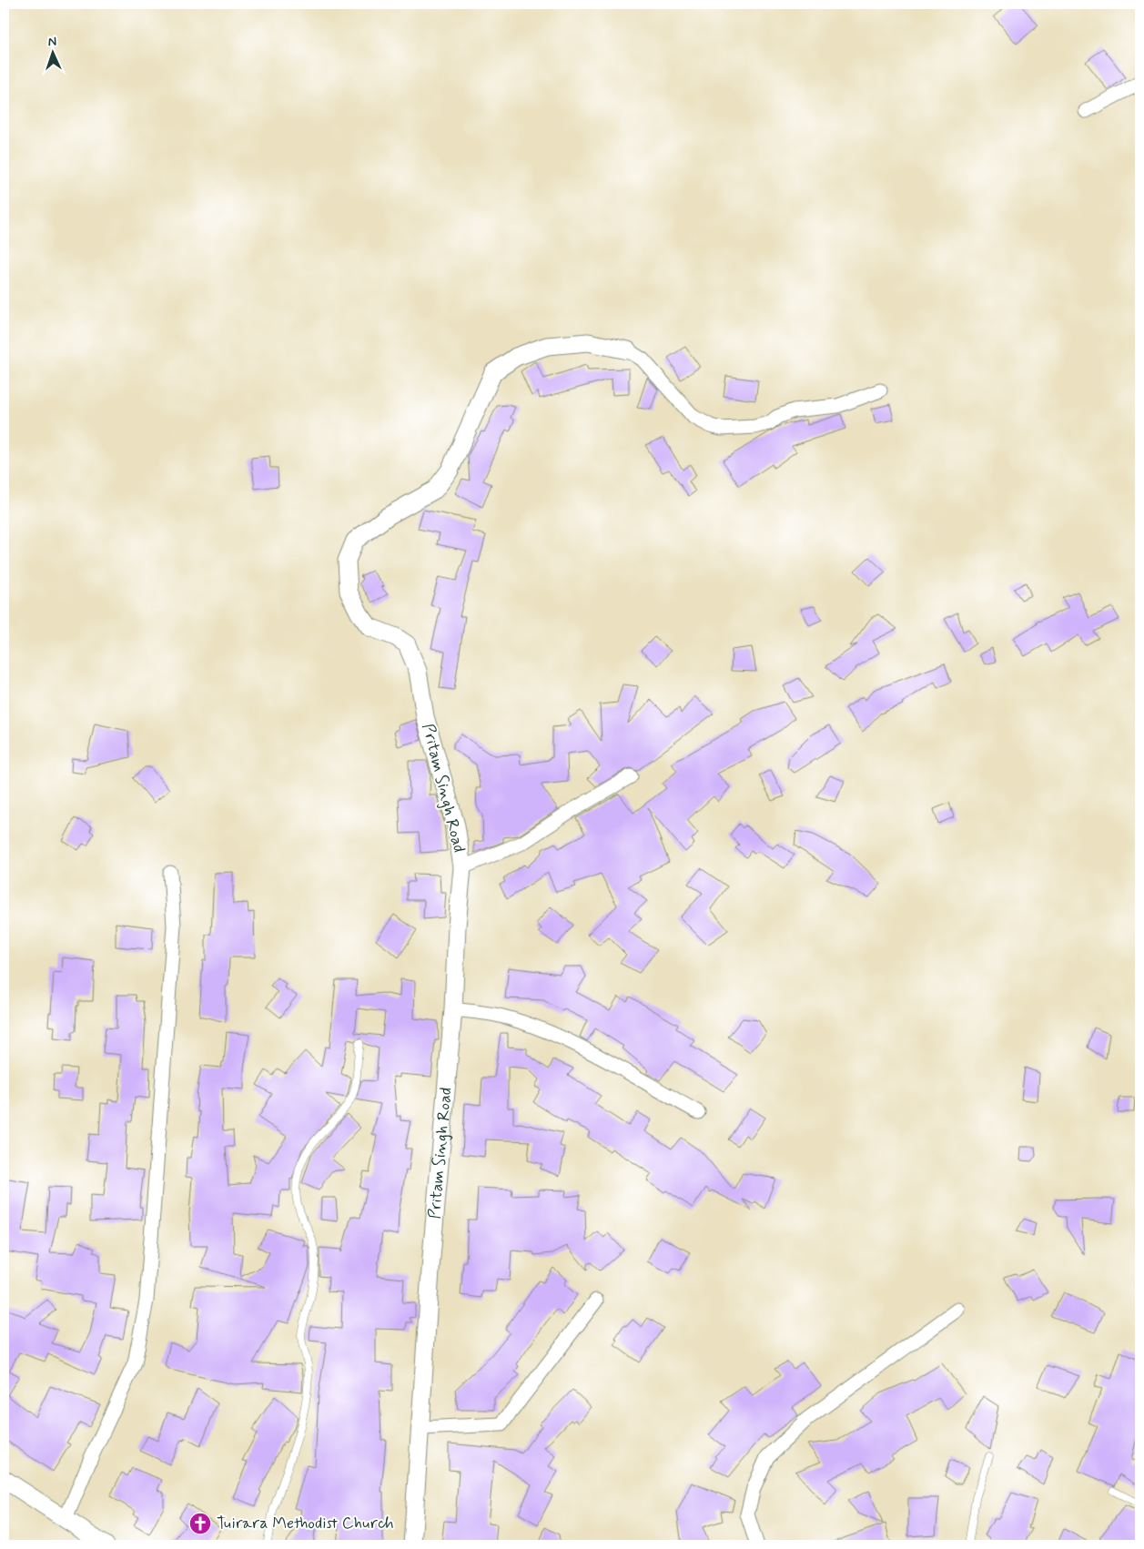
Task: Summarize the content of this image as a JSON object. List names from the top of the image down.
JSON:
{
  "streets": {
    "street": ["Pritam Singh Road"]
  },
  "places": {
    "church": ["Tuirara Methodist Church"]
  },
  "north": "top"
}
